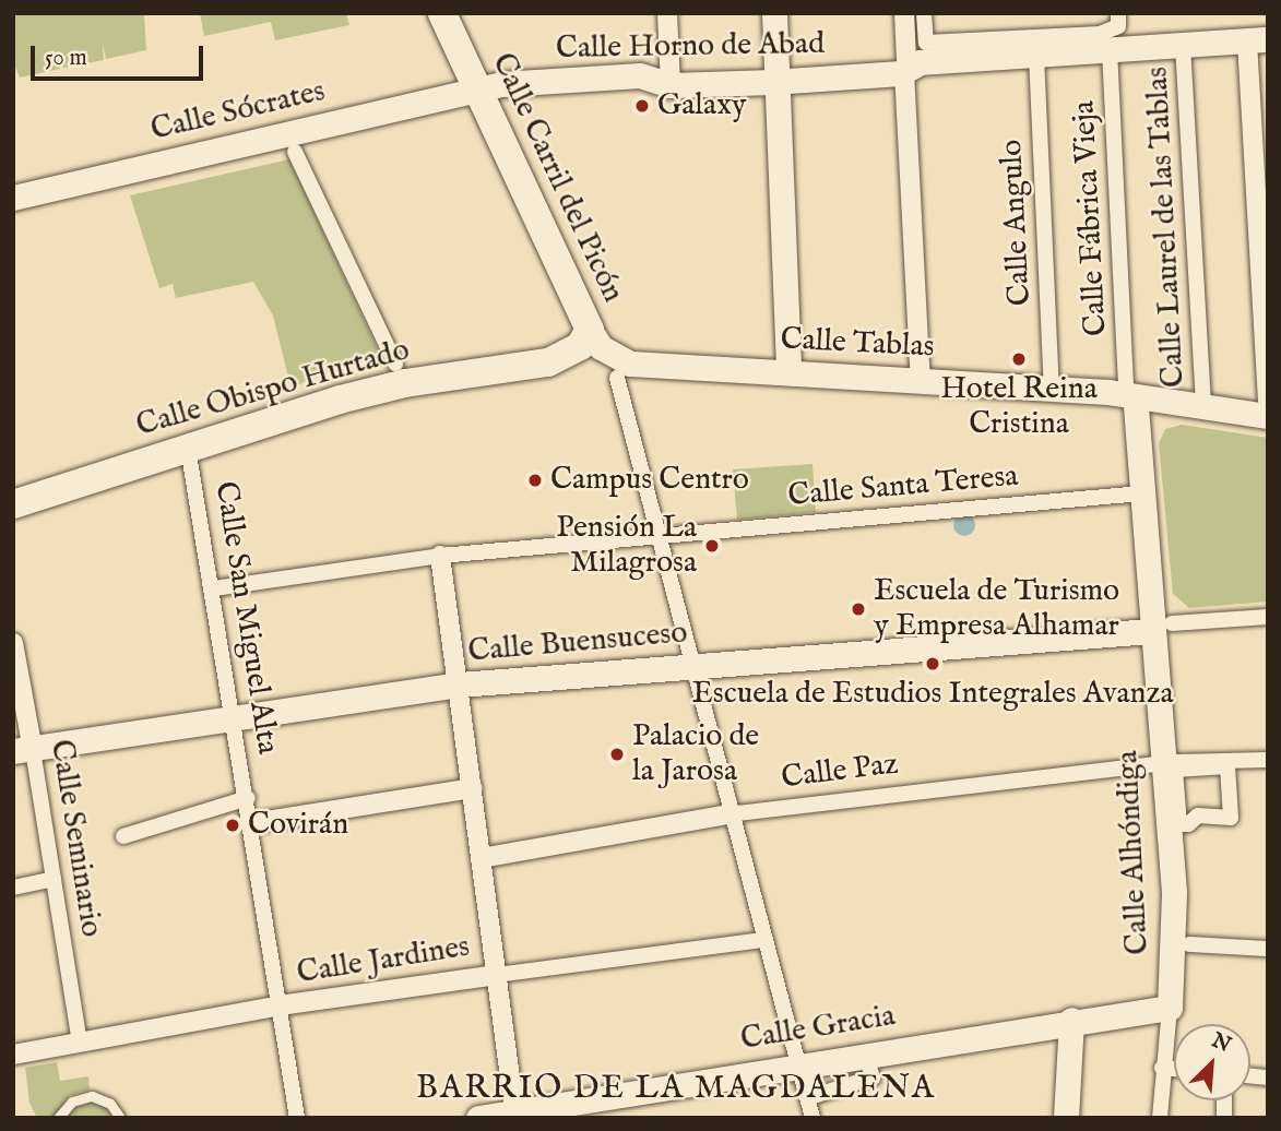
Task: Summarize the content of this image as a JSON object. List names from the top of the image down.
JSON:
{
  "streets": {
    "main road": ["Calle Carril del Picón", "Calle Obispo Hurtado"],
    "street": [
      "Calle Horno de Abad",
      "Calle Sócrates",
      "Calle Fábrica Vieja",
      "Calle Angulo",
      "Calle Laurel de las Tablas",
      "Calle Tablas",
      "Calle Santa Teresa",
      "Calle San Miguel Alta",
      "Calle Buensuceso",
      "Calle Paz",
      "Calle Seminario",
      "Calle Alhóndiga",
      "Calle Jardines",
      "Calle Gracia"
    ]
  },
  "crossings": [
    ["Calle Horno de Abad", "Calle Sócrates"],
    ["Calle Horno de Abad", "Calle Carril del Picón"],
    ["Calle Horno de Abad", "Calle Fábrica Vieja"],
    ["Calle Horno de Abad", "Calle Angulo"],
    ["Calle Horno de Abad", "Calle Laurel de las Tablas"],
    ["Calle Sócrates", "Calle Carril del Picón"],
    ["Calle Carril del Picón", "Calle Tablas"],
    ["Calle Carril del Picón", "Calle Obispo Hurtado"],
    ["Calle Fábrica Vieja", "Calle Tablas"],
    ["Calle Fábrica Vieja", "Calle Alhóndiga"],
    ["Calle Angulo", "Calle Tablas"],
    ["Calle Laurel de las Tablas", "Calle Tablas"],
    ["Calle Tablas", "Calle Obispo Hurtado"],
    ["Calle Tablas", "Calle Alhóndiga"],
    ["Calle Obispo Hurtado", "Calle San Miguel Alta"],
    ["Calle Santa Teresa", "Calle San Miguel Alta"],
    ["Calle Santa Teresa", "Calle Alhóndiga"],
    ["Calle San Miguel Alta", "Calle Buensuceso"],
    ["Calle San Miguel Alta", "Calle Jardines"],
    ["Calle Buensuceso", "Calle Seminario"],
    ["Calle Buensuceso", "Calle Alhóndiga"],
    ["Calle Paz", "Calle Alhóndiga"],
    ["Calle Seminario", "Calle Jardines"],
    ["Calle Alhóndiga", "Calle Gracia"]
  ],
  "districts": ["BARRIO DE LA MAGDALENA"],
  "places": [
    "Galaxy",
    "Hotel Reina Cristina",
    "Campus Centro",
    "Pensión La Milagrosa",
    "Escuela de Turismo y Empresa Alhamar",
    "Escuela de Estudios Integrales Avanza",
    "Palacio de la Jarosa",
    "Covirán"
  ],
  "scale_bar": "50 m",
  "north": "top right"
}
